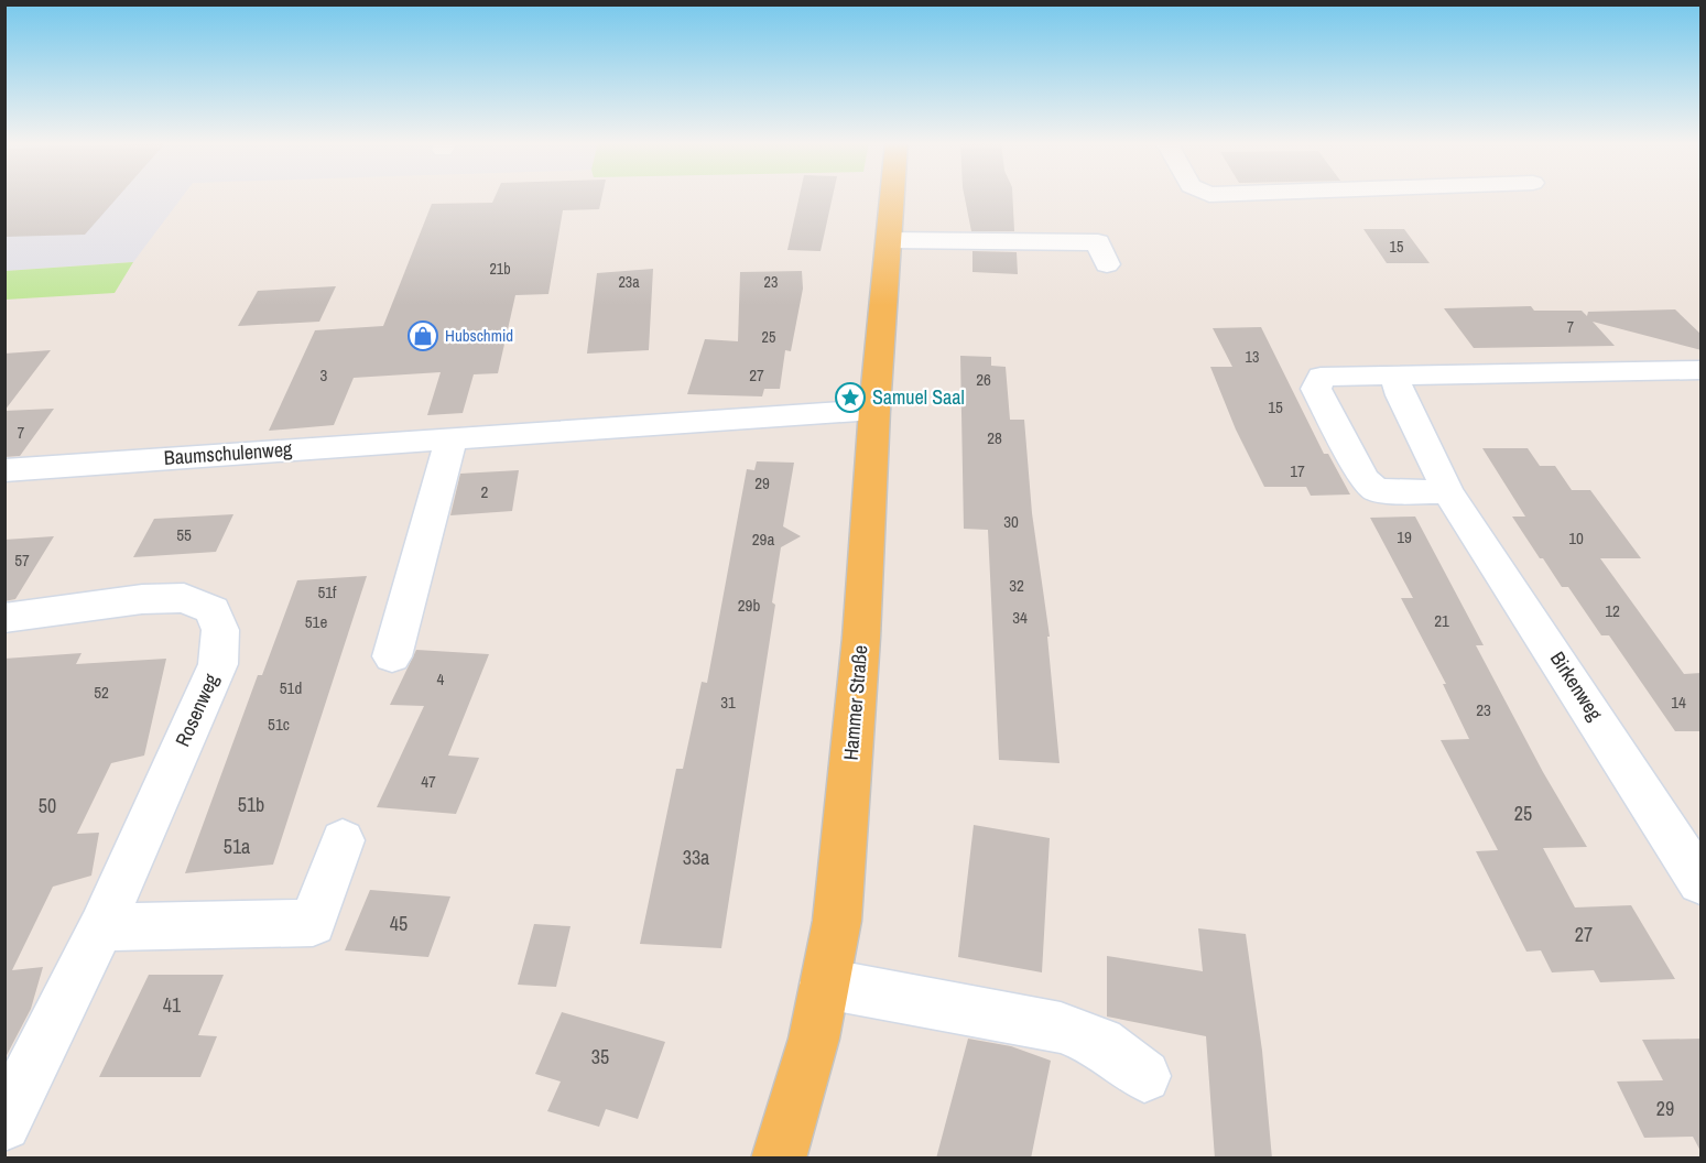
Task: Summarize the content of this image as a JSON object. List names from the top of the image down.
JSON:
{
  "streets": {
    "main road": ["Hammer Straße"],
    "street": ["Baumschulenweg", "Birkenweg", "Rosenweg"]
  },
  "crossings": [
    ["Baumschulenweg", "Hammer Straße"]
  ],
  "places": {
    "shop": ["Hubschmid"],
    "place": ["Samuel Saal"]
  },
  "house_numbers": [
    "15",
    "21b",
    "23a",
    "23",
    "7",
    "25",
    "13",
    "3",
    "27",
    "26",
    "15",
    "7",
    "28",
    "17",
    "29",
    "2",
    "30",
    "55",
    "19",
    "10",
    "29a",
    "57",
    "32",
    "51f",
    "29b",
    "12",
    "34",
    "21",
    "51e",
    "4",
    "51d",
    "52",
    "31",
    "14",
    "23",
    "51c",
    "47",
    "51b",
    "50",
    "25",
    "51a",
    "33a",
    "45",
    "27",
    "41",
    "35",
    "29"
  ]
}
